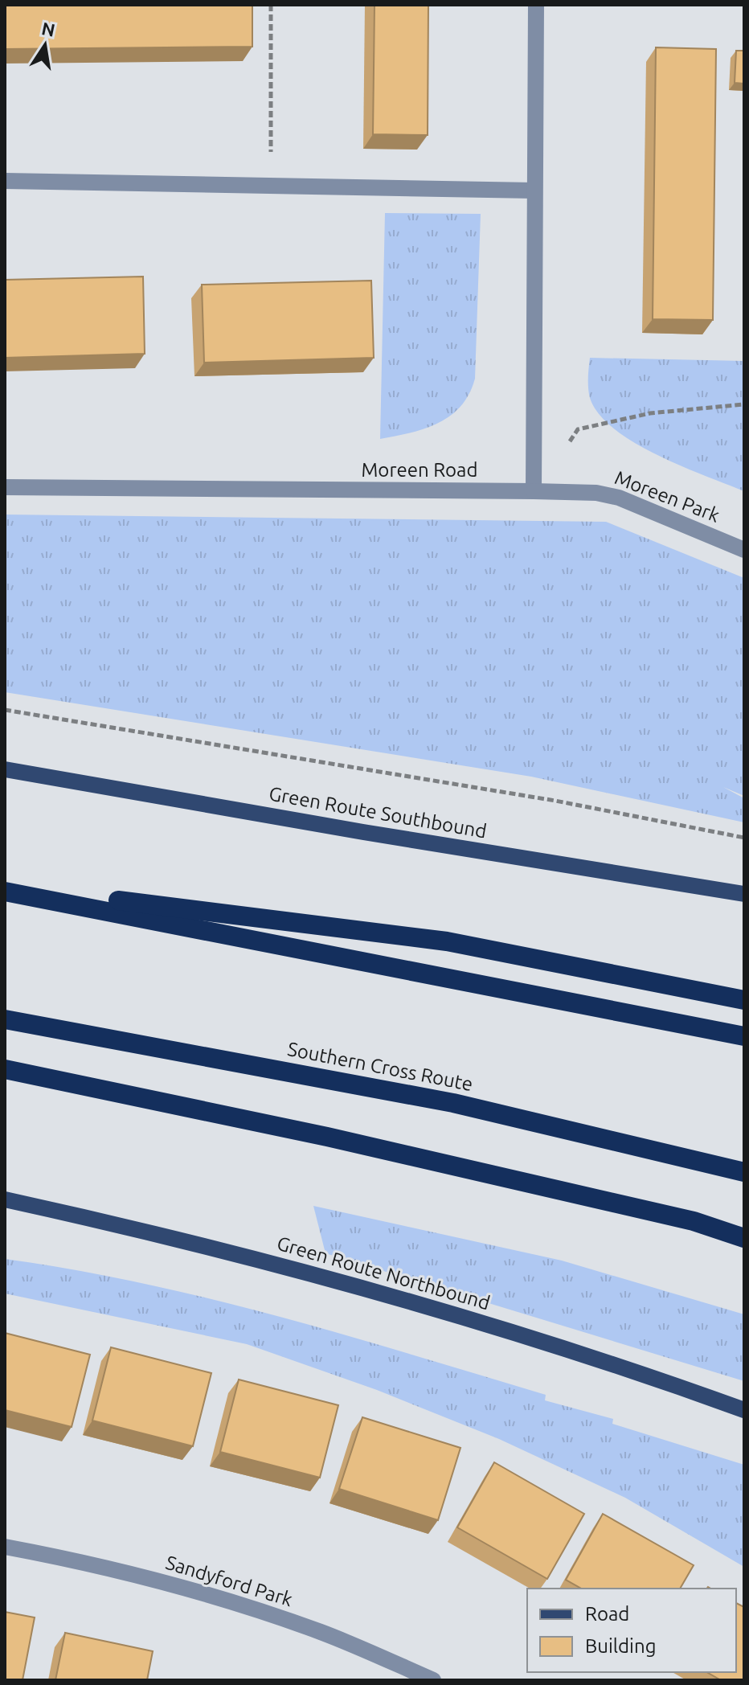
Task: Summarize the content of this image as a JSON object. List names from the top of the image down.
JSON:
{
  "streets": {
    "highway": ["Southern Cross Route"],
    "main road": ["Green Route Southbound", "Green Route Northbound"],
    "street": ["Moreen Road", "Moreen Park", "Sandyford Park"]
  },
  "crossings": [
    ["Moreen Road", "Moreen Park"]
  ],
  "legend": ["Road", "Building"],
  "north": "top"
}
